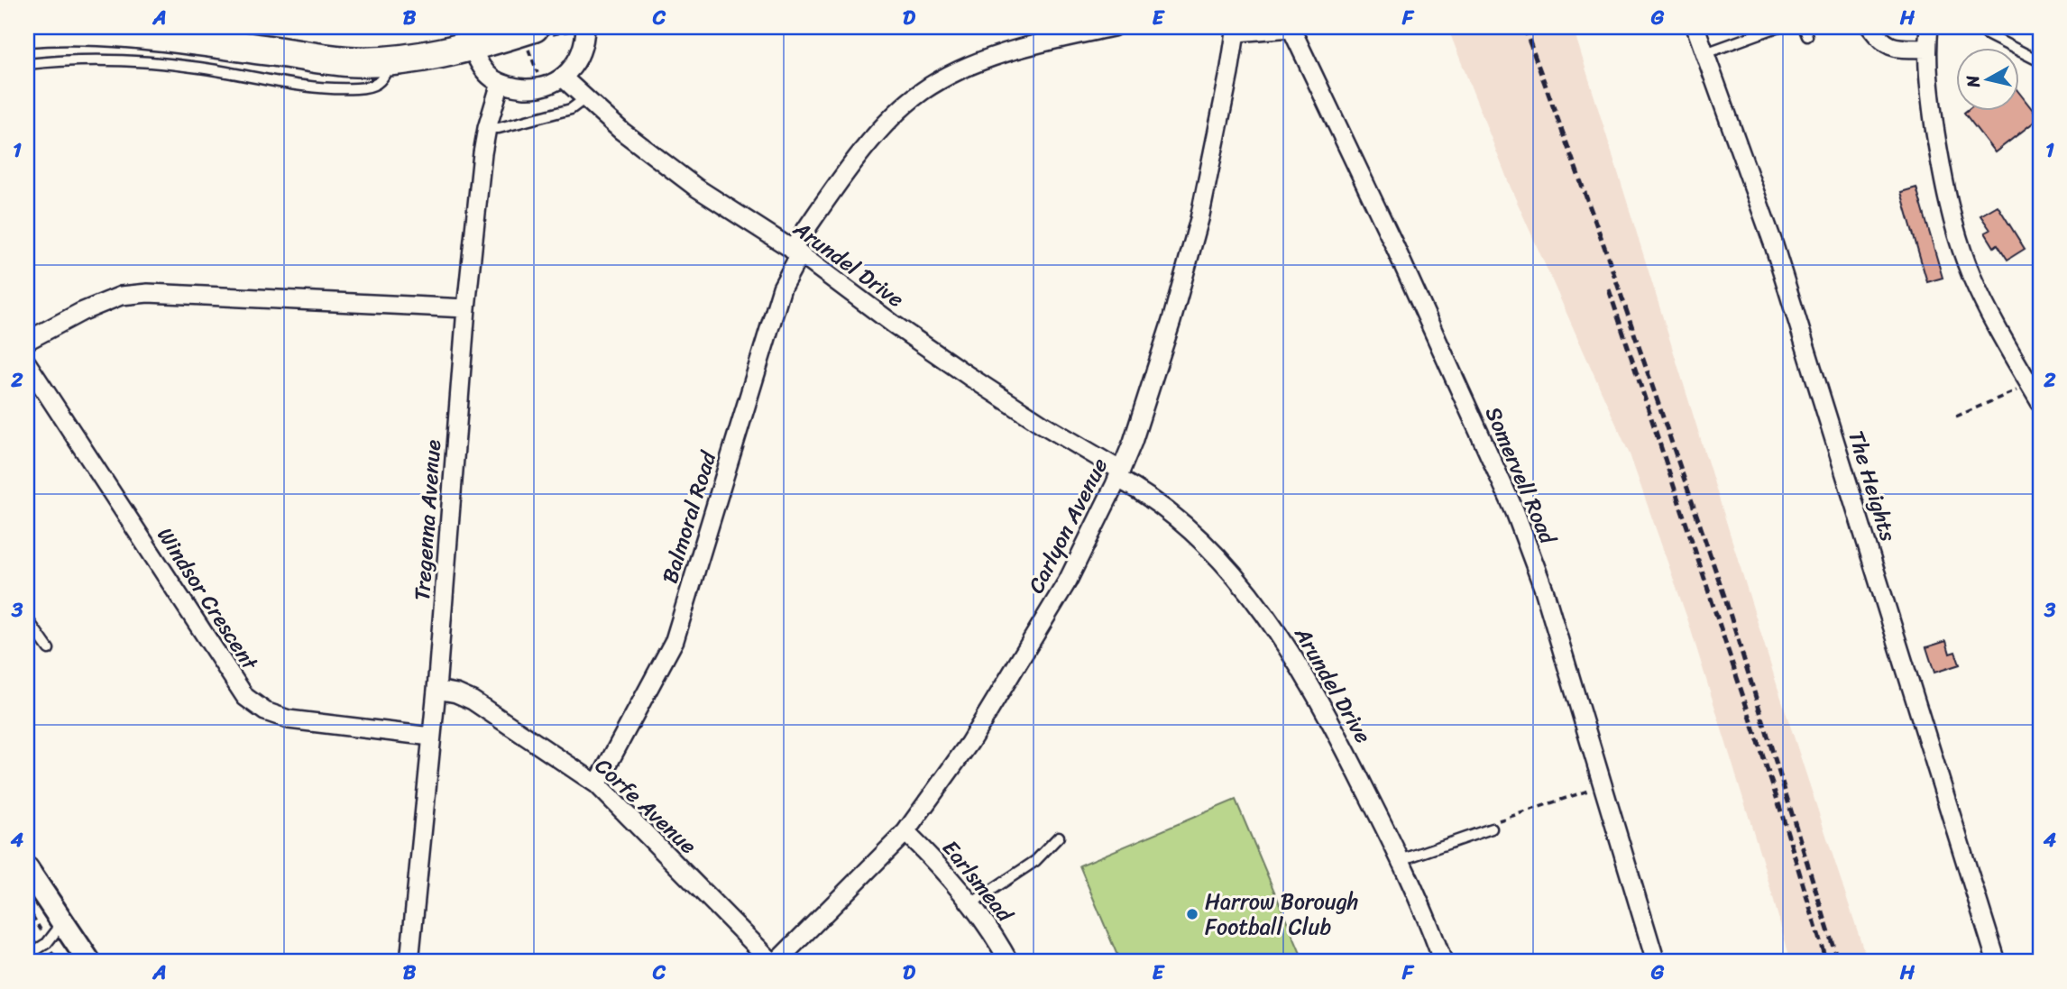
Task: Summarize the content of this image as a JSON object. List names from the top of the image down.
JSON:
{
  "streets": {
    "street": [
      "Arundel Drive",
      "Somervell Road",
      "The Heights",
      "Balmoral Road",
      "Tregenna Avenue",
      "Carlyon Avenue",
      "Windsor Crescent",
      "Corfe Avenue",
      "Earlsmead"
    ]
  },
  "crossings": [
    ["Arundel Drive", "Balmoral Road"],
    ["Arundel Drive", "Carlyon Avenue"],
    ["Balmoral Road", "Corfe Avenue"],
    ["Tregenna Avenue", "Windsor Crescent"],
    ["Tregenna Avenue", "Corfe Avenue"],
    ["Carlyon Avenue", "Corfe Avenue"],
    ["Carlyon Avenue", "Earlsmead"]
  ],
  "places": ["Harrow Borough Football Club"],
  "north": "left",
  "grid": {
    "columns": [
      "A",
      "B",
      "C",
      "D",
      "E",
      "F",
      "G",
      "H"
    ],
    "rows": [
      "1",
      "2",
      "3",
      "4"
    ]
  }
}
